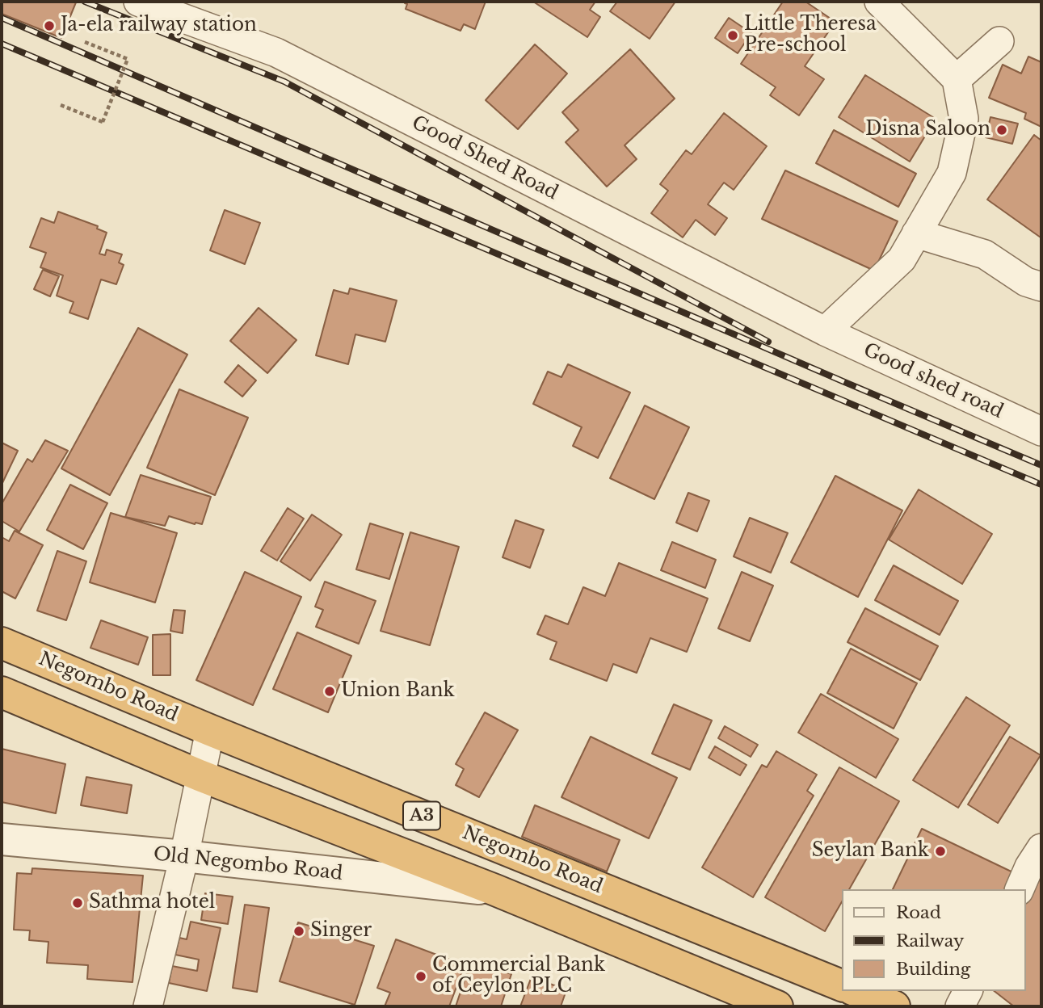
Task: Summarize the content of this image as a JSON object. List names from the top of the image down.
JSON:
{
  "streets": {
    "highway": ["Negombo Road", "A3"],
    "street": ["Good Shed Road", "Good shed road", "Old Negombo Road"]
  },
  "crossings": [
    ["Good Shed Road", "Good shed road"],
    ["A3", "Old Negombo Road"]
  ],
  "places": [
    "Ja-ela railway station",
    "Little Theresa Pre-school",
    "Disna Saloon",
    "Union Bank",
    "Seylan Bank",
    "Sathma hotel",
    "Singer",
    "Commercial Bank of Ceylon PLC"
  ],
  "legend": ["Road", "Railway", "Building"]
}
